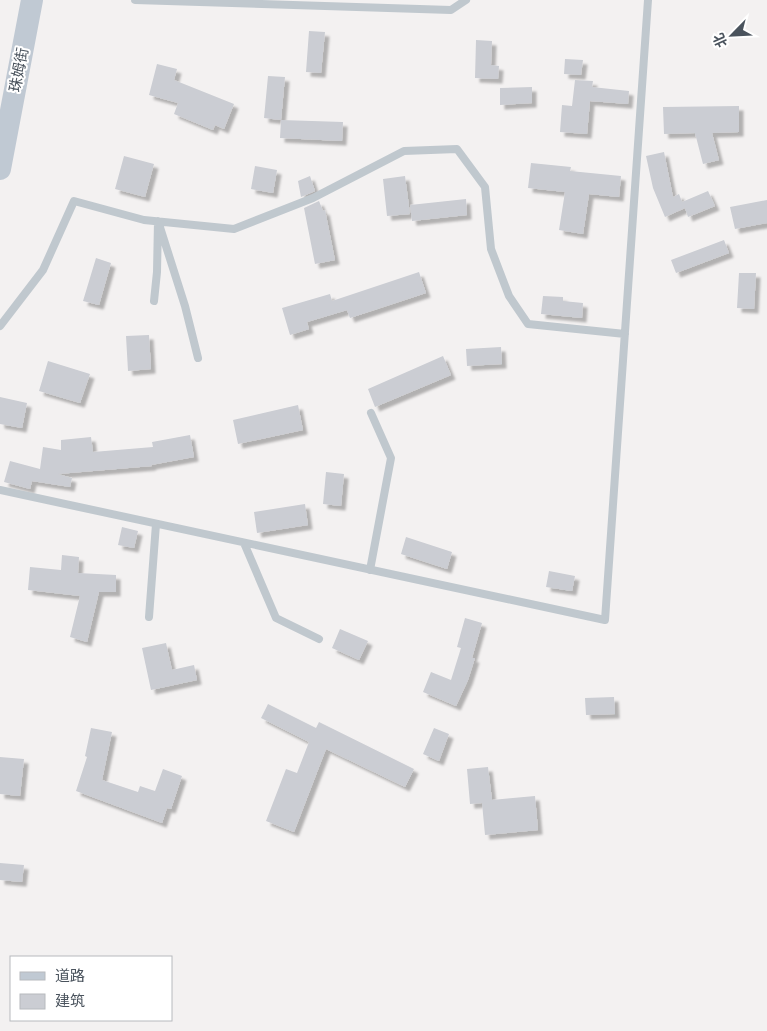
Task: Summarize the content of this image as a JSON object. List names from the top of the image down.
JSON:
{
  "streets": {
    "main road": ["珠姆街"]
  },
  "legend": ["道路", "建筑"],
  "north": "bottom left"
}
